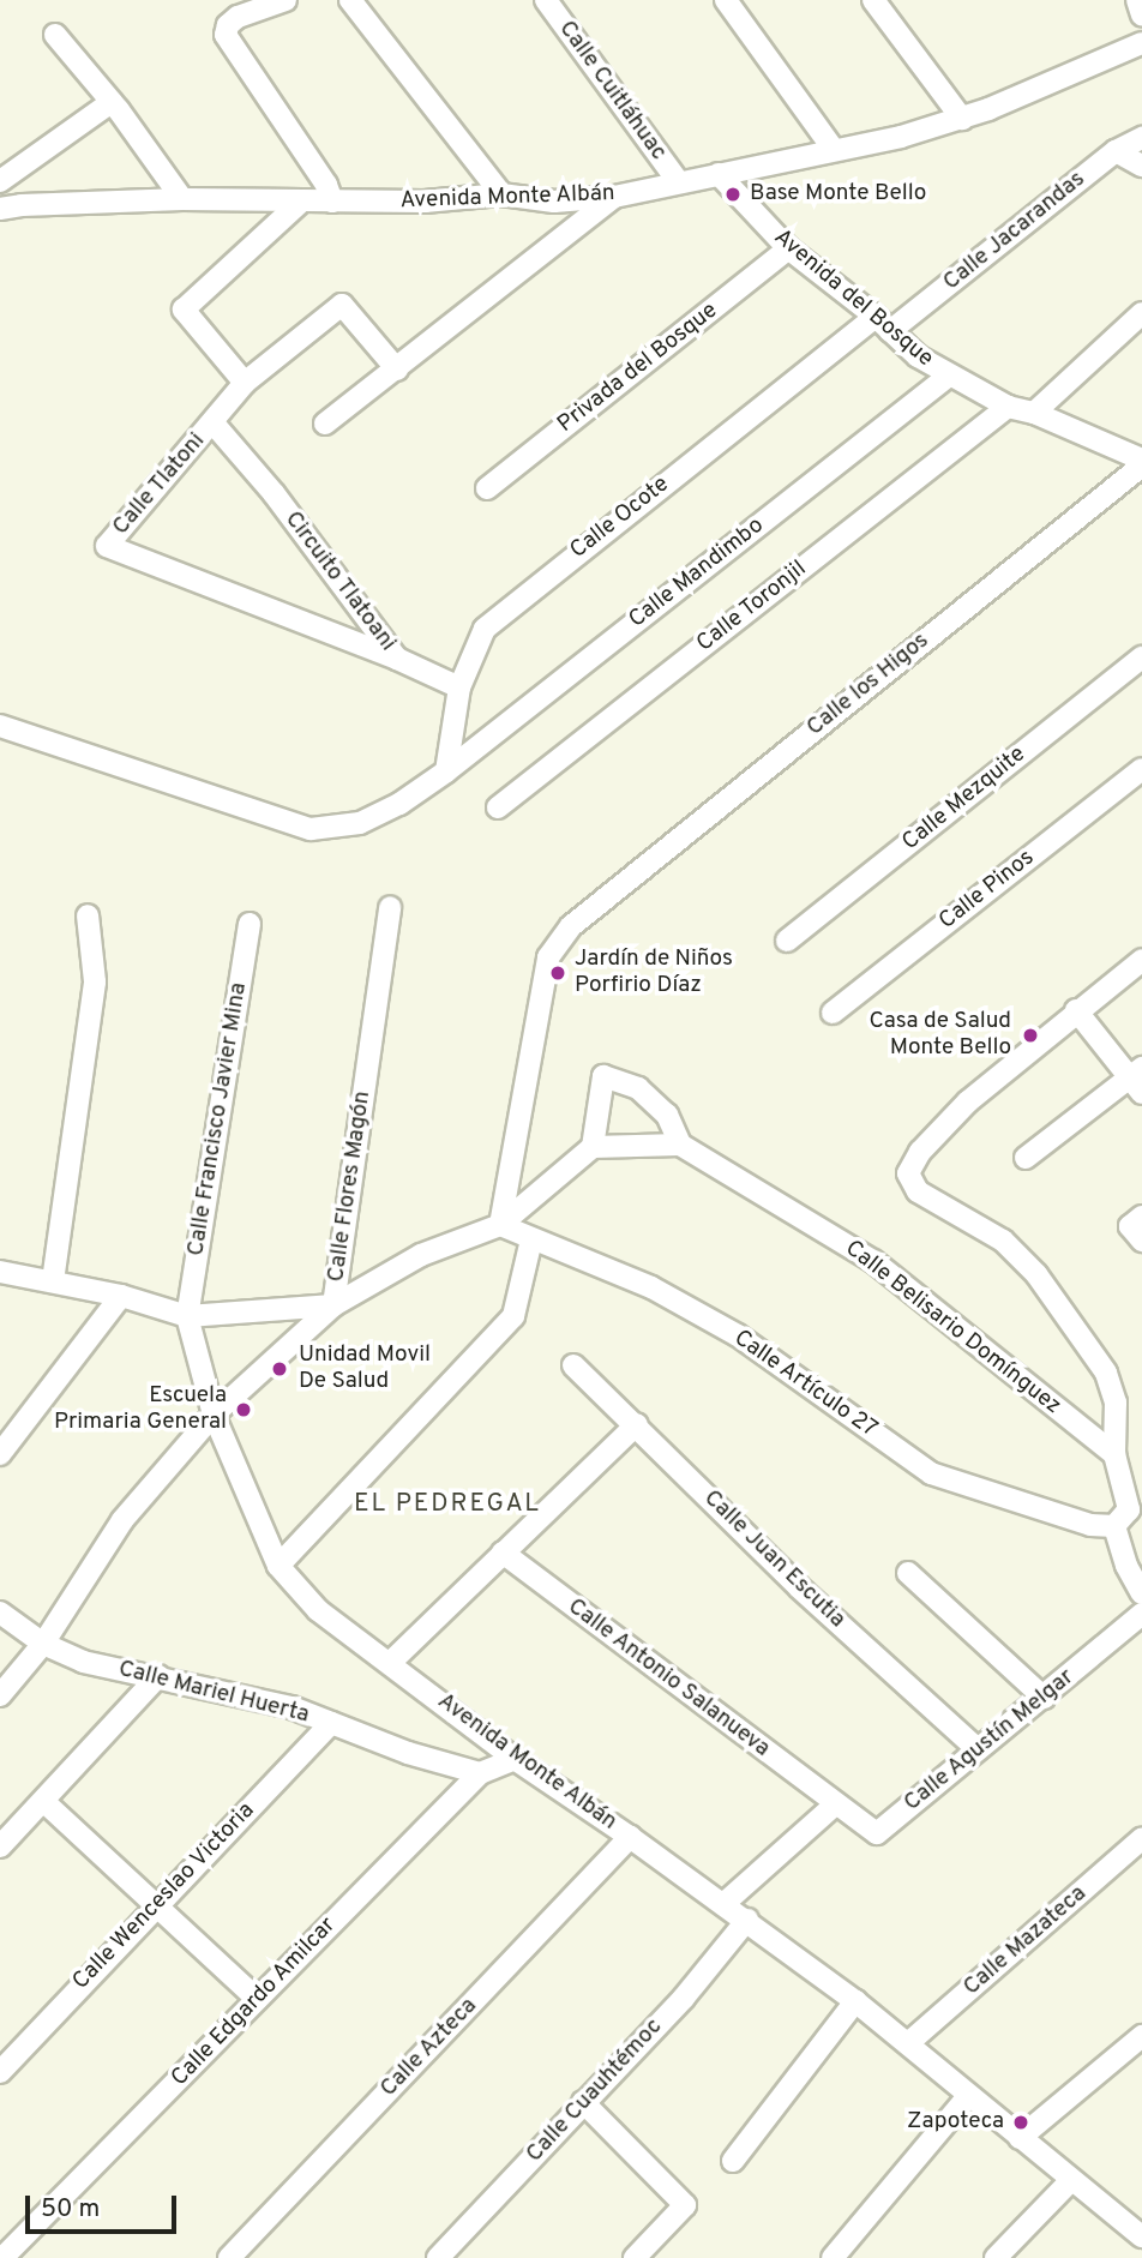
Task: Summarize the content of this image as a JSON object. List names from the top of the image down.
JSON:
{
  "streets": {
    "street": [
      "Calle Cuitláhuac",
      "Avenida Monte Albán",
      "Calle Jacarandas",
      "Avenida del Bosque",
      "Privada del Bosque",
      "Calle Tlatoni",
      "Calle Ocote",
      "Calle Mandimbo",
      "Circuito Tlatoani",
      "Calle Toronjil",
      "Calle los Higos",
      "Calle Mezquite",
      "Calle Pinos",
      "Calle Francisco Javier Mina",
      "Calle Flores Magón",
      "Calle Belisario Domínguez",
      "Calle Artículo 27",
      "Calle Juan Escutia",
      "Calle Antonio Salanueva",
      "Calle Mariel Huerta",
      "Calle Agustín Melgar",
      "Calle Wenceslao Victoria",
      "Calle Mazateca",
      "Calle Edgardo Amilcar",
      "Calle Azteca",
      "Calle Cuauhtémoc"
    ]
  },
  "crossings": [
    ["Calle Cuitláhuac", "Avenida Monte Albán"],
    ["Avenida Monte Albán", "Avenida del Bosque"],
    ["Avenida Monte Albán", "Calle Francisco Javier Mina"],
    ["Avenida Monte Albán", "Calle Flores Magón"],
    ["Avenida Monte Albán", "Calle Mazateca"],
    ["Avenida Monte Albán", "Calle Edgardo Amilcar"],
    ["Avenida Monte Albán", "Calle Azteca"],
    ["Avenida Monte Albán", "Calle Cuauhtémoc"],
    ["Calle Jacarandas", "Avenida del Bosque"],
    ["Calle Jacarandas", "Calle Ocote"],
    ["Avenida del Bosque", "Privada del Bosque"],
    ["Avenida del Bosque", "Calle Ocote"],
    ["Avenida del Bosque", "Calle Mandimbo"],
    ["Avenida del Bosque", "Calle Toronjil"],
    ["Calle Tlatoni", "Circuito Tlatoani"],
    ["Calle Ocote", "Calle Mandimbo"],
    ["Calle los Higos", "Calle Artículo 27"],
    ["Calle Flores Magón", "Calle Mariel Huerta"],
    ["Calle Juan Escutia", "Calle Agustín Melgar"],
    ["Calle Antonio Salanueva", "Calle Agustín Melgar"],
    ["Calle Mariel Huerta", "Calle Wenceslao Victoria"],
    ["Calle Mariel Huerta", "Calle Edgardo Amilcar"]
  ],
  "districts": ["EL PEDREGAL"],
  "places": [
    "Base Monte Bello",
    "Jardín de Niños Porfirio Díaz",
    "Casa de Salud Monte Bello",
    "Unidad Movil De Salud",
    "Escuela Primaria General",
    "Zapoteca"
  ],
  "scale_bar": "50 m"
}
